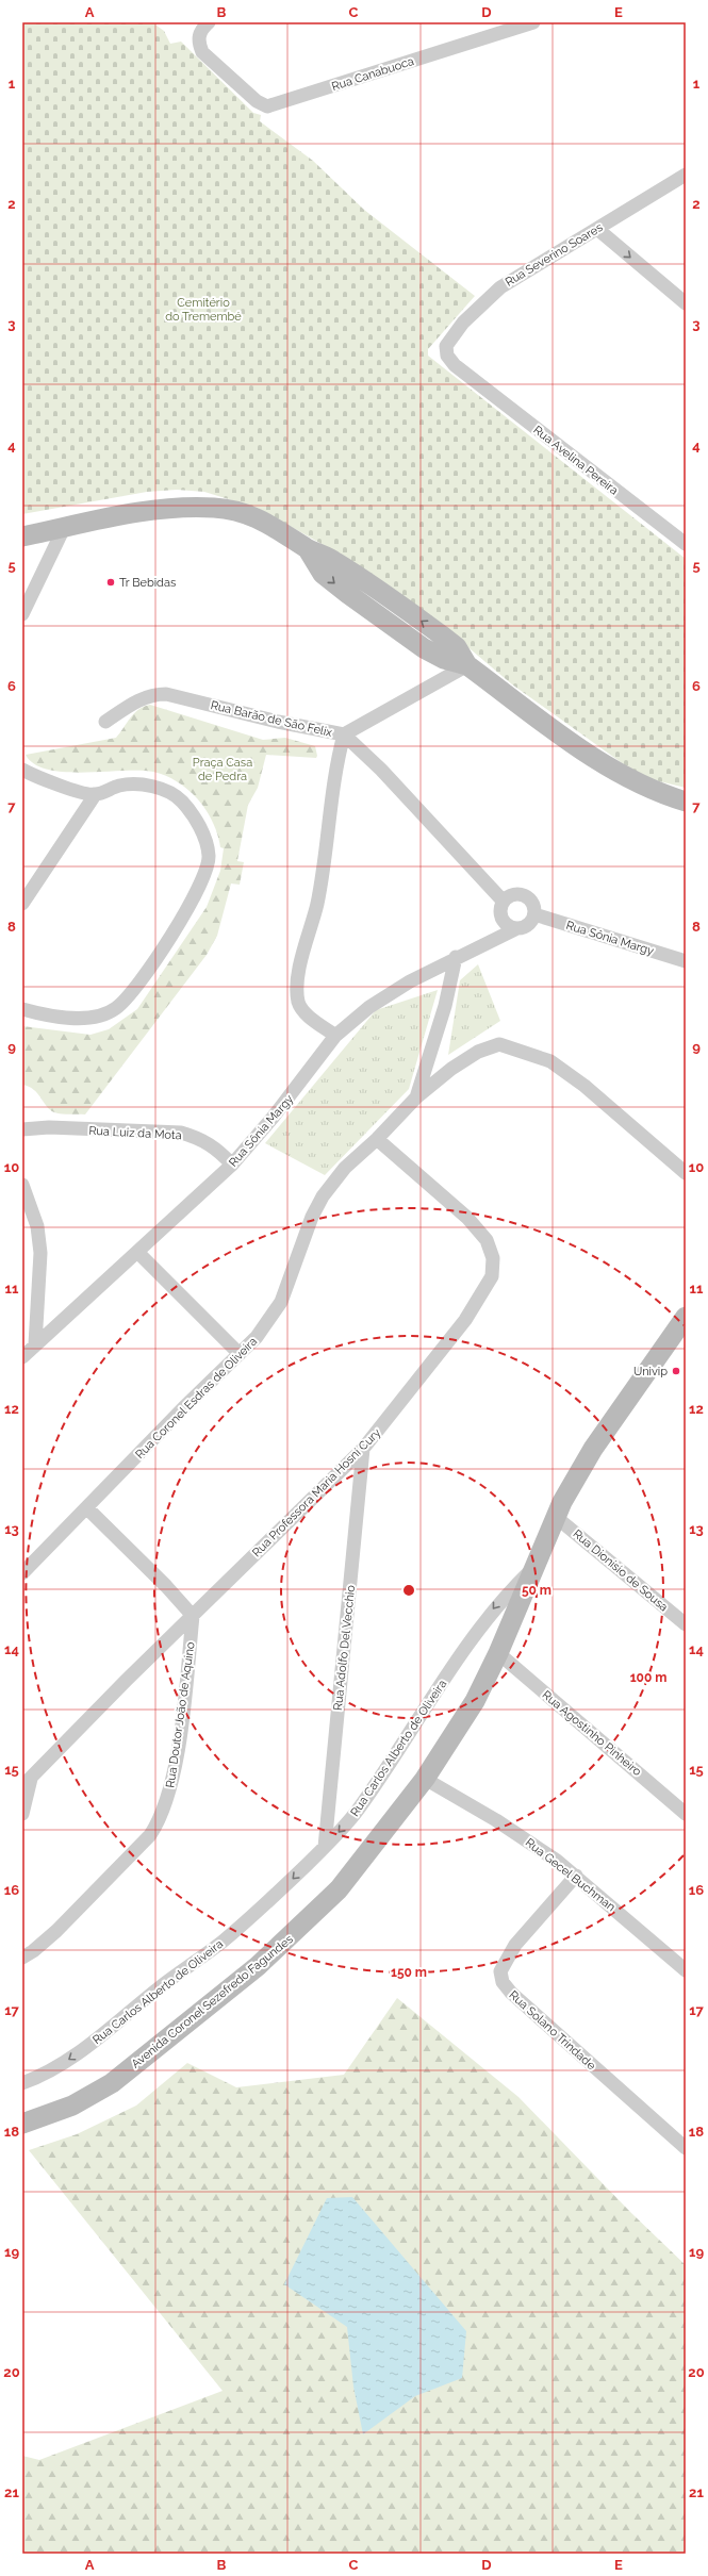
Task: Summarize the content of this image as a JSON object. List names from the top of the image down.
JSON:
{
  "streets": {
    "main road": ["Avenida Coronel Sezefredo Fagundes"],
    "street": [
      "Rua Canabuoca",
      "Rua Severino Soares",
      "Rua Avelina Pereira",
      "Rua Barão de São Felix",
      "Rua Sônia Margy",
      "Rua Luiz da Mota",
      "Rua Coronel Esdras de Oliveira",
      "Rua Professora Maria Hosni Cury",
      "Rua Dionísio de Sousa",
      "Rua Adolfo Del Vecchio",
      "Rua Doutor João de Aquino",
      "Rua Agostinho Pinheiro",
      "Rua Carlos Alberto de Oliveira",
      "Rua Gecel Buchman",
      "Rua Solano Trindade"
    ]
  },
  "crossings": [
    ["Rua Severino Soares", "Rua Avelina Pereira"],
    ["Rua Barão de São Felix", "Rua Sônia Margy"],
    ["Rua Sônia Margy", "Rua Luiz da Mota"],
    ["Rua Coronel Esdras de Oliveira", "Rua Professora Maria Hosni Cury"],
    ["Rua Professora Maria Hosni Cury", "Rua Adolfo Del Vecchio"],
    ["Rua Professora Maria Hosni Cury", "Rua Doutor João de Aquino"],
    ["Rua Dionísio de Sousa", "Avenida Coronel Sezefredo Fagundes"],
    ["Rua Adolfo Del Vecchio", "Rua Carlos Alberto de Oliveira"],
    ["Rua Agostinho Pinheiro", "Avenida Coronel Sezefredo Fagundes"],
    ["Rua Carlos Alberto de Oliveira", "Avenida Coronel Sezefredo Fagundes"],
    ["Rua Gecel Buchman", "Avenida Coronel Sezefredo Fagundes"],
    ["Rua Gecel Buchman", "Rua Solano Trindade"]
  ],
  "one_way": ["Rua Carlos Alberto de Oliveira"],
  "parks": ["Cemitério do Tremembé", "Praça Casa de Pedra"],
  "places": ["Tr Bebidas", "Univip"],
  "grid": {
    "columns": [
      "A",
      "B",
      "C",
      "D",
      "E"
    ],
    "rows": [
      "1",
      "2",
      "3",
      "4",
      "5",
      "6",
      "7",
      "8",
      "9",
      "10",
      "11",
      "12",
      "13",
      "14",
      "15",
      "16",
      "17",
      "18",
      "19",
      "20",
      "21"
    ]
  },
  "rings": ["50 m", "100 m", "150 m"]
}
